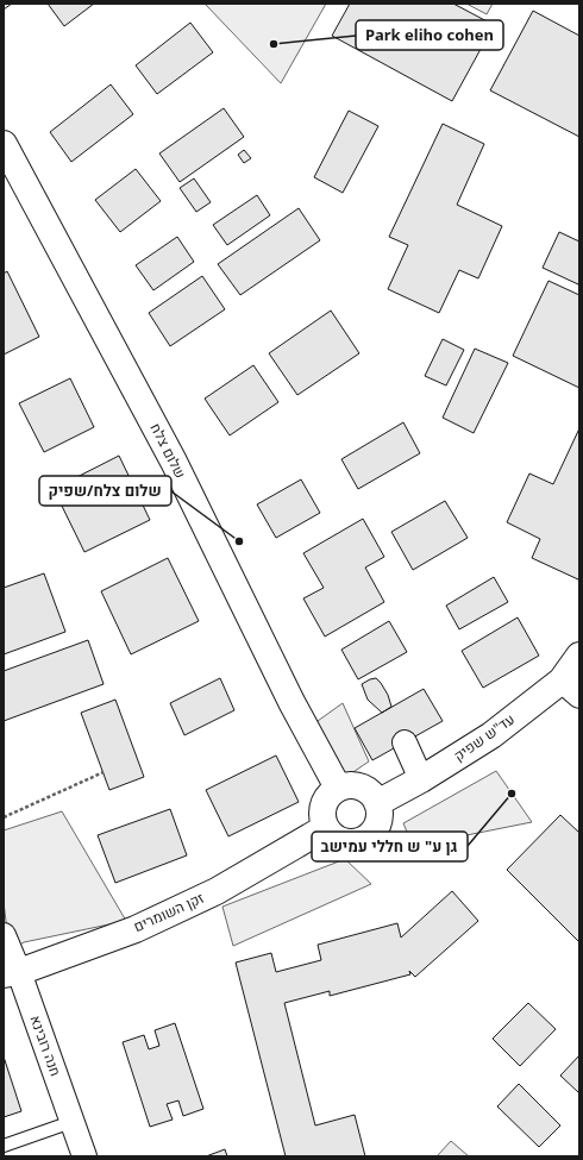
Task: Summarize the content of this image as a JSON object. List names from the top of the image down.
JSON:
{
  "streets": {
    "street": [
      "שלום צלח",
      "עד\"ש שפיק",
      "זקן השומרים",
      "חנה רובינא"
    ]
  },
  "crossings": [
    ["שלום צלח", "עד\"ש שפיק"],
    ["שלום צלח", "זקן השומרים"],
    ["עד\"ש שפיק", "זקן השומרים"],
    ["זקן השומרים", "חנה רובינא"]
  ],
  "places": ["Park eliho cohen", "שלום צלח/שפיק", "גן ע\" ש חללי עמישב"]
}
